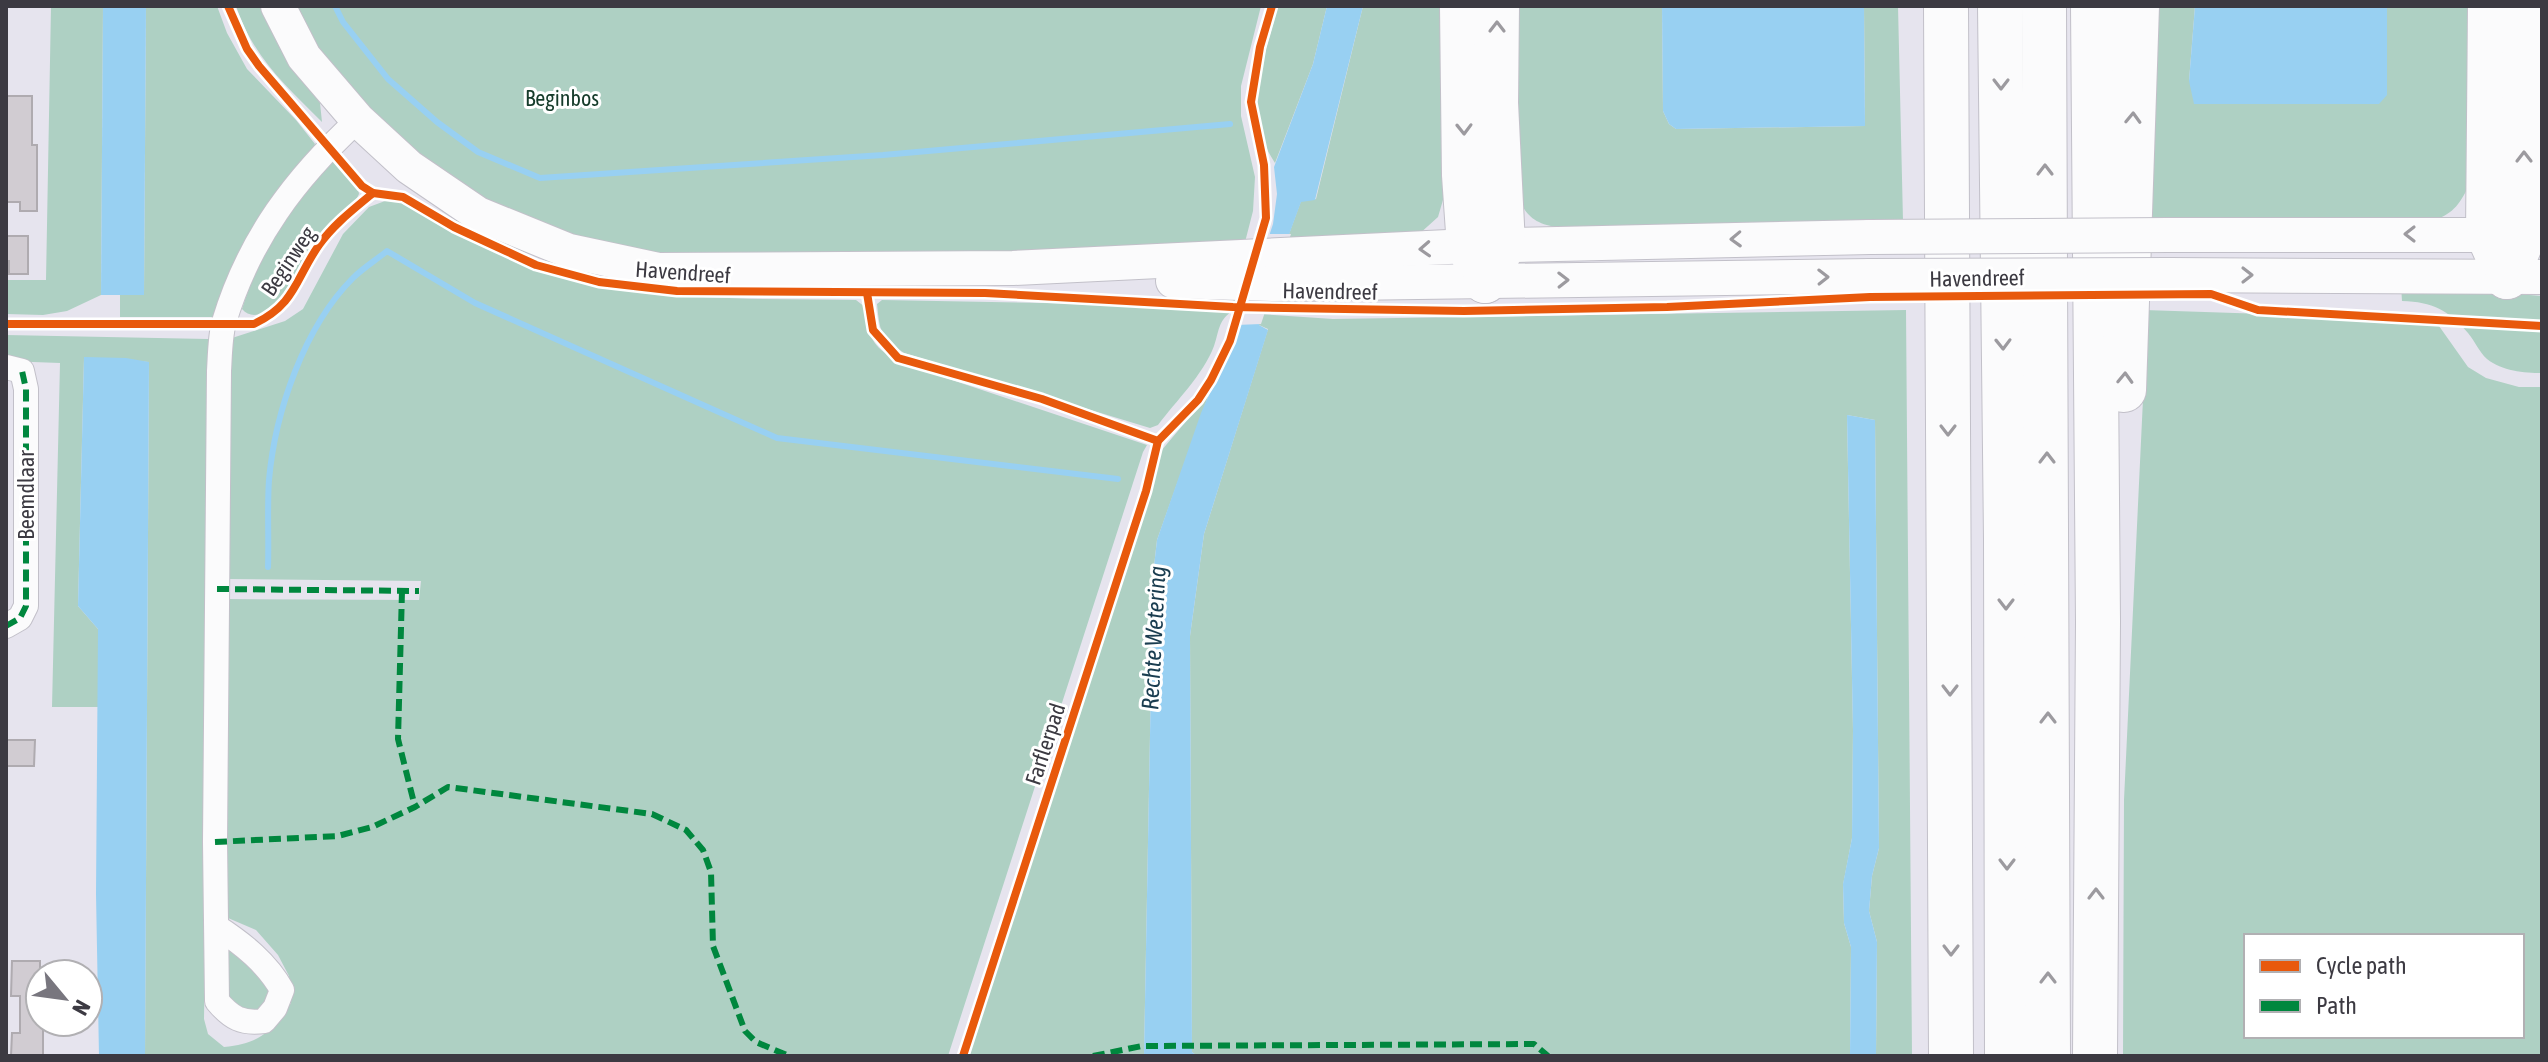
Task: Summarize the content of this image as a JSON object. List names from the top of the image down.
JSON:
{
  "streets": {
    "main road": ["Havendreef"],
    "street": ["Beginweg", "Beemdlaar"],
    "cycle path": ["Farflerpad"]
  },
  "crossings": [
    ["Beginweg", "Havendreef"]
  ],
  "water": ["Rechte Wetering"],
  "parks": ["Beginbos"],
  "legend": ["Cycle path", "Path"],
  "north": "bottom right"
}
